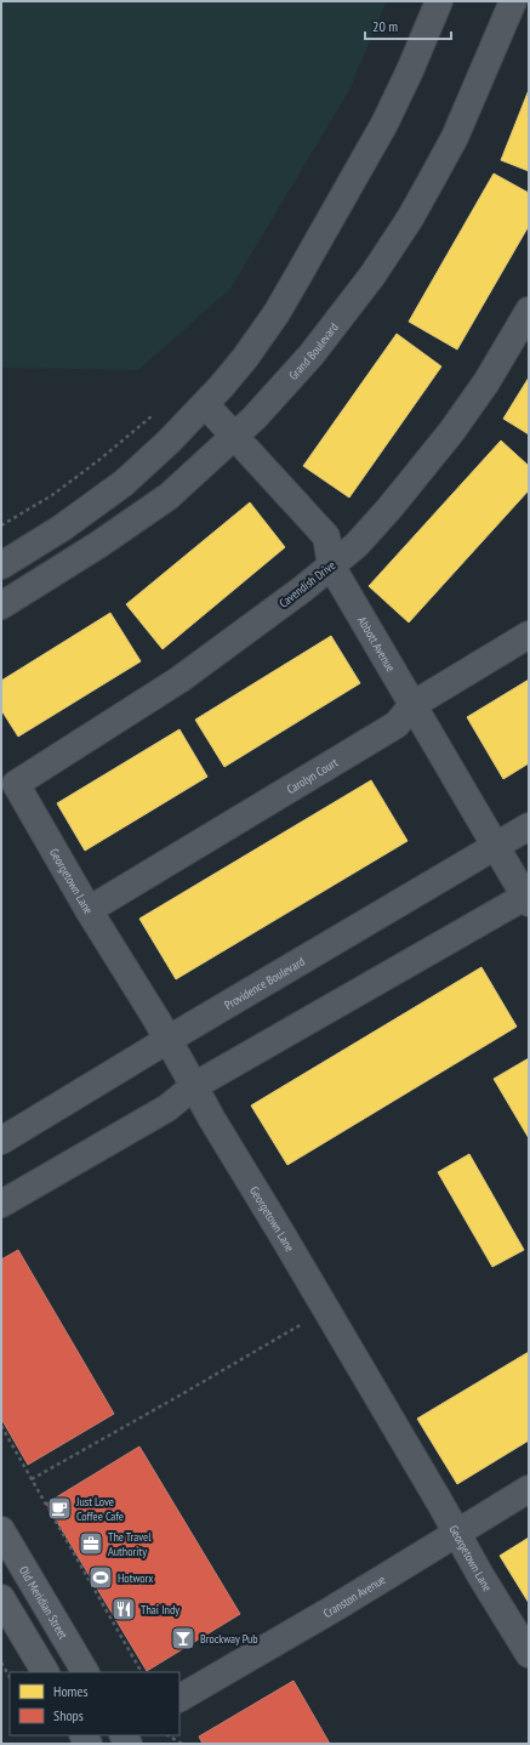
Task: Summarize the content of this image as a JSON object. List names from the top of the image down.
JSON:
{
  "streets": {
    "main road": ["Old Meridian Street"],
    "street": [
      "Grand Boulevard",
      "Cavendish Drive",
      "Abbott Avenue",
      "Carolyn Court",
      "Georgetown Lane",
      "Providence Boulevard",
      "Cranston Avenue"
    ]
  },
  "crossings": [
    ["Grand Boulevard", "Abbott Avenue"],
    ["Cavendish Drive", "Abbott Avenue"],
    ["Cavendish Drive", "Georgetown Lane"],
    ["Abbott Avenue", "Carolyn Court"],
    ["Abbott Avenue", "Providence Boulevard"],
    ["Carolyn Court", "Georgetown Lane"],
    ["Georgetown Lane", "Providence Boulevard"],
    ["Georgetown Lane", "Cranston Avenue"]
  ],
  "places": {
    "cafe": ["Just Love Coffee Cafe"],
    "office": ["The Travel Authority"],
    "sports": ["Hotworx"],
    "restaurant": ["Thai Indy"],
    "bar": ["Brockway Pub"]
  },
  "legend": ["Homes", "Shops"],
  "scale_bar": "20 m"
}
